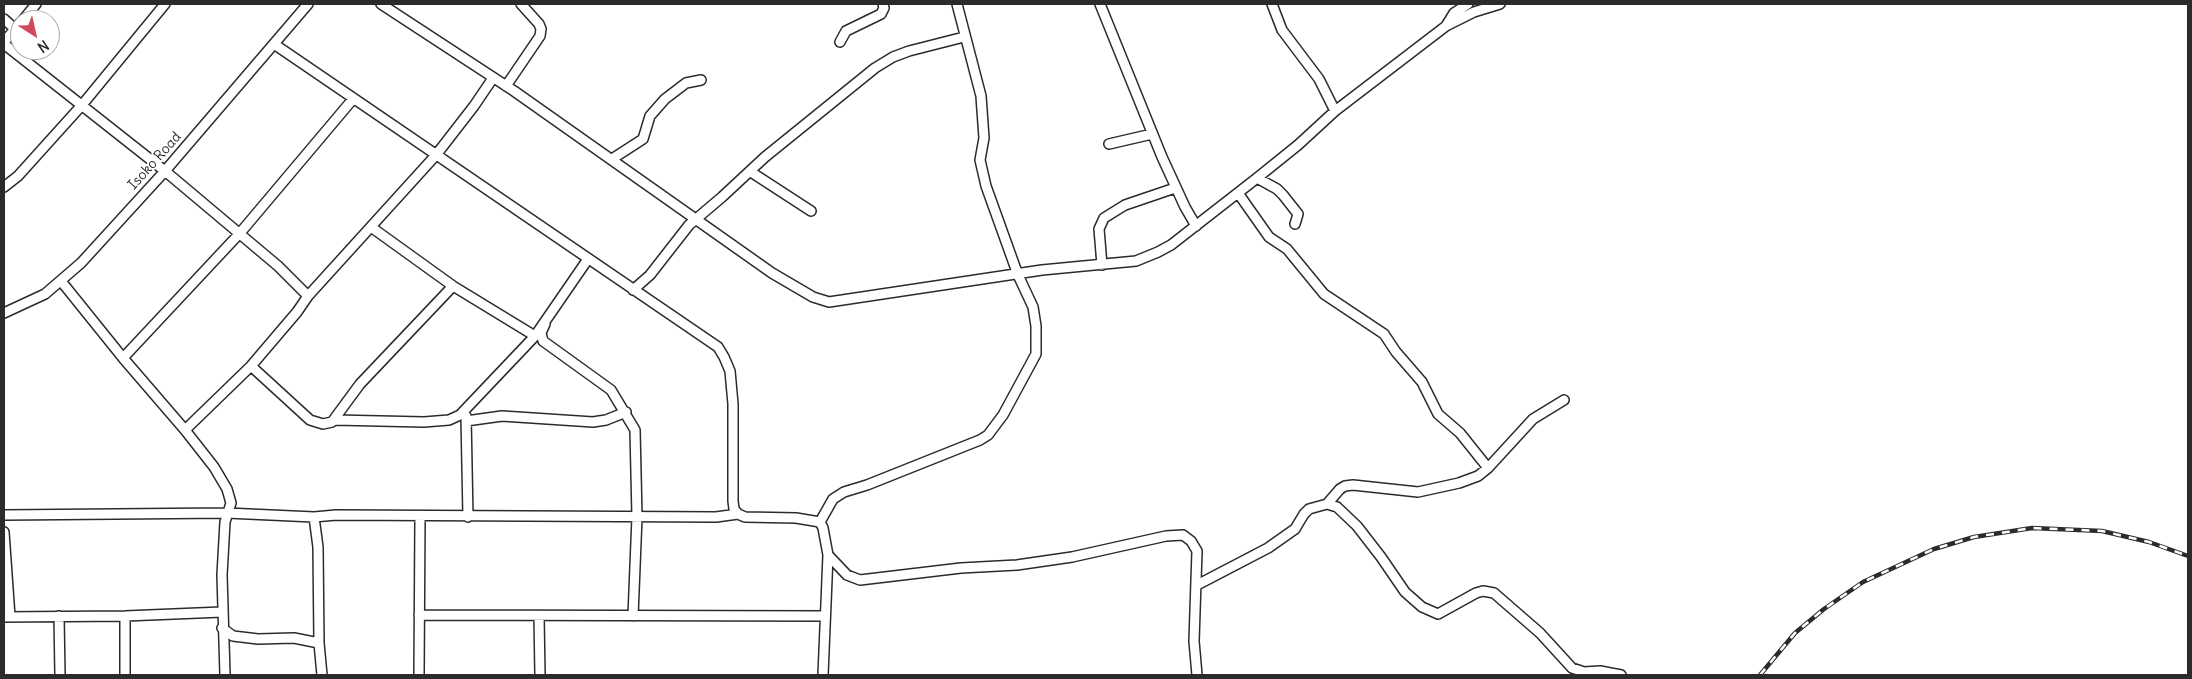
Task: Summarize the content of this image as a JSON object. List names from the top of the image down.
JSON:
{
  "streets": {
    "street": ["Isoko Road"]
  },
  "north": "bottom right"
}
